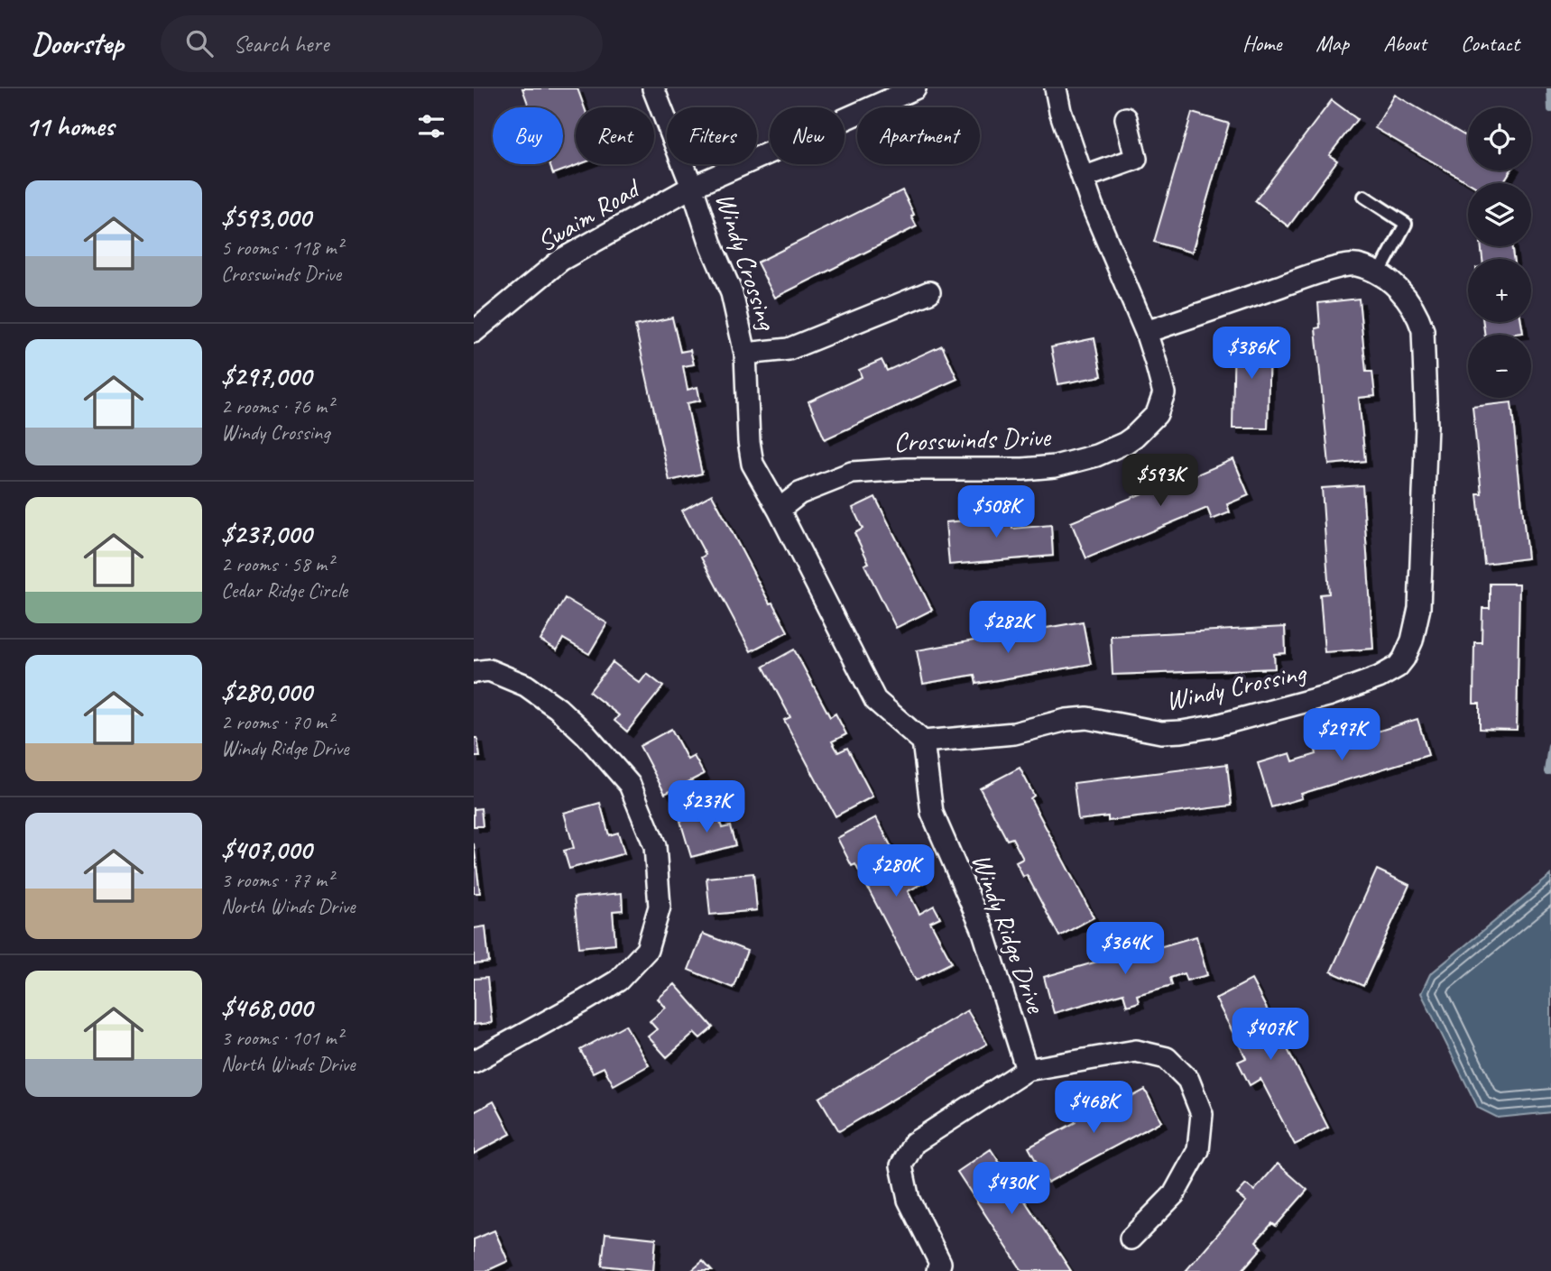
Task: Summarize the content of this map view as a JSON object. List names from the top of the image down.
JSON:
{
  "streets": {
    "street": [
      "Swaim Road",
      "Windy Crossing",
      "Crosswinds Drive",
      "Windy Ridge Drive"
    ]
  },
  "crossings": [
    ["Swaim Road", "Windy Crossing"],
    ["Windy Crossing", "Crosswinds Drive"],
    ["Windy Crossing", "Windy Ridge Drive"]
  ],
  "page": {
    "header": "Doorstep",
    "search": "Search here",
    "nav": [
      "Home",
      "Map",
      "About",
      "Contact"
    ],
    "heading": "11 homes",
    "map_buttons": ["+", "−"],
    "chip": [
      "Buy",
      "Rent",
      "Filters",
      "New",
      "Apartment"
    ],
    "list": [
      {
        "name": "$593,000",
        "note": "5 rooms · 118 m² · Crosswinds Drive"
      },
      {
        "name": "$297,000",
        "note": "2 rooms · 76 m² · Windy Crossing"
      },
      {
        "name": "$237,000",
        "note": "2 rooms · 58 m² · Cedar Ridge Circle"
      },
      {
        "name": "$280,000",
        "note": "2 rooms · 70 m² · Windy Ridge Drive"
      },
      {
        "name": "$407,000",
        "note": "3 rooms · 77 m² · North Winds Drive"
      },
      {
        "name": "$468,000",
        "note": "3 rooms · 101 m² · North Winds Drive"
      }
    ],
    "price": [
      "$386K",
      "$593K",
      "$508K",
      "$282K",
      "$297K",
      "$237K",
      "$280K",
      "$364K",
      "$407K",
      "$468K",
      "$430K"
    ]
  }
}
